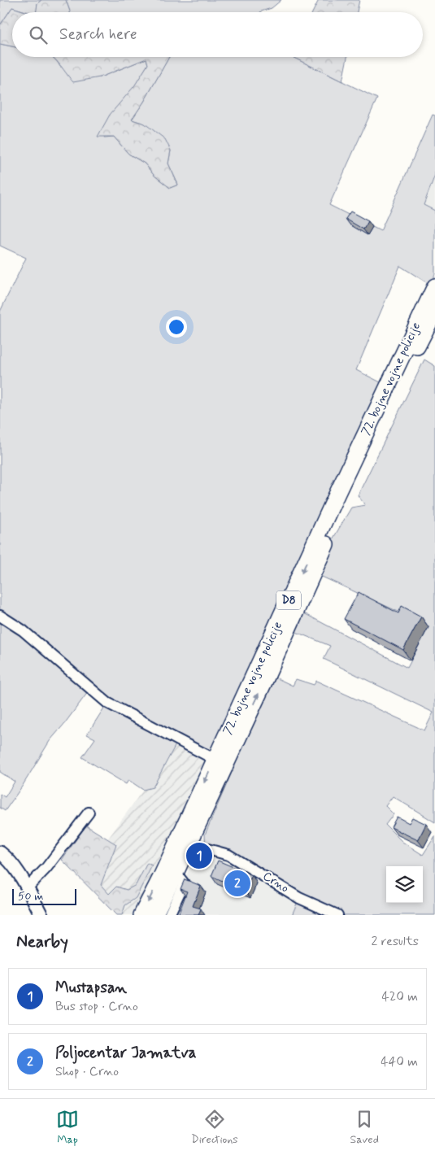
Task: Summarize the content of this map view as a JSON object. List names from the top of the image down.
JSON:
{
  "streets": {
    "main road": ["72. bojne vojne policije", "D8"],
    "street": ["Crno"]
  },
  "crossings": [
    ["72. bojne vojne policije", "Crno"]
  ],
  "scale_bar": "50 m",
  "page": {
    "search": "Search here",
    "pins": ["1", "2"],
    "scale": "50 m",
    "heading": ["Nearby", "2 results"],
    "list": [
      {
        "mark": "1",
        "name": "Mustapsan",
        "note": "Bus stop · Crno",
        "value": "420 m"
      },
      {
        "mark": "2",
        "name": "Poljocentar Jamatva",
        "note": "Shop · Crno",
        "value": "440 m"
      }
    ],
    "nav": ["Map", "Directions", "Saved"]
  }
}
